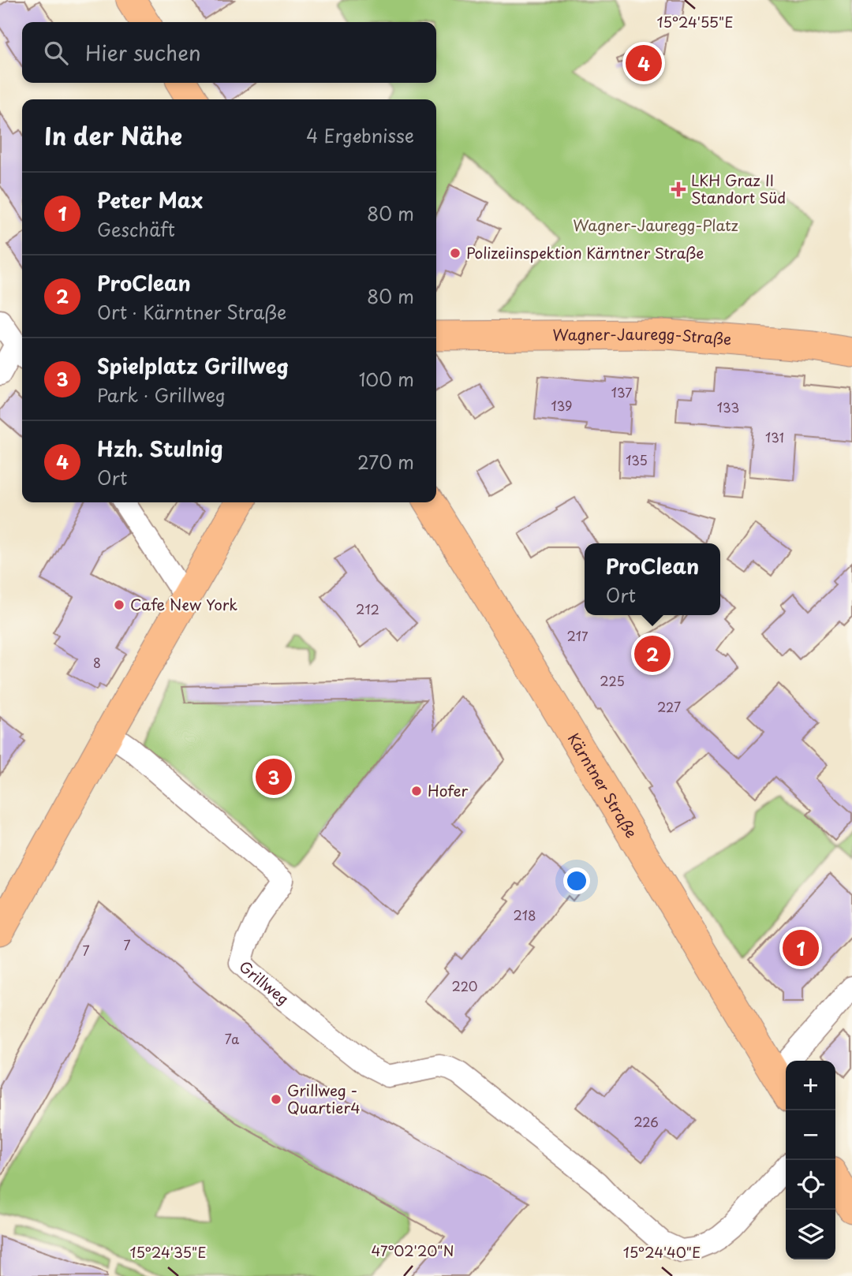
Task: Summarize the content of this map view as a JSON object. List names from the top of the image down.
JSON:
{
  "streets": {
    "main road": ["Wagner-Jauregg-Straße", "Kärntner Straße"],
    "street": ["Grillweg"]
  },
  "parks": ["Wagner-Jauregg-Platz"],
  "places": {
    "health": ["LKH Graz II Standort Süd"],
    "other": [
      "Polizeiinspektion Kärntner Straße",
      "Cafe New York",
      "Hofer",
      "Grillweg - Quartier4"
    ]
  },
  "house_numbers": [
    "137",
    "139",
    "133",
    "131",
    "135",
    "212",
    "217",
    "8",
    "225",
    "227",
    "218",
    "7",
    "7",
    "220",
    "7a",
    "226"
  ],
  "page": {
    "search": "Hier suchen",
    "pins": [
      "4",
      "2",
      "3",
      "1"
    ],
    "heading": ["In der Nähe", "4 Ergebnisse"],
    "list": [
      {
        "mark": "1",
        "name": "Peter Max",
        "note": "Geschäft",
        "value": "80 m"
      },
      {
        "mark": "2",
        "name": "ProClean",
        "note": "Ort · Kärntner Straße",
        "value": "80 m"
      },
      {
        "mark": "3",
        "name": "Spielplatz Grillweg",
        "note": "Park · Grillweg",
        "value": "100 m"
      },
      {
        "mark": "4",
        "name": "Hzh. Stulnig",
        "note": "Ort",
        "value": "270 m"
      }
    ],
    "popup": ["ProClean", "Ort"],
    "map_buttons": ["+", "−"]
  },
  "coordinates": [
    "15°24'55\"E",
    "47°02'20\"N",
    "15°24'35\"E",
    "15°24'40\"E"
  ]
}
